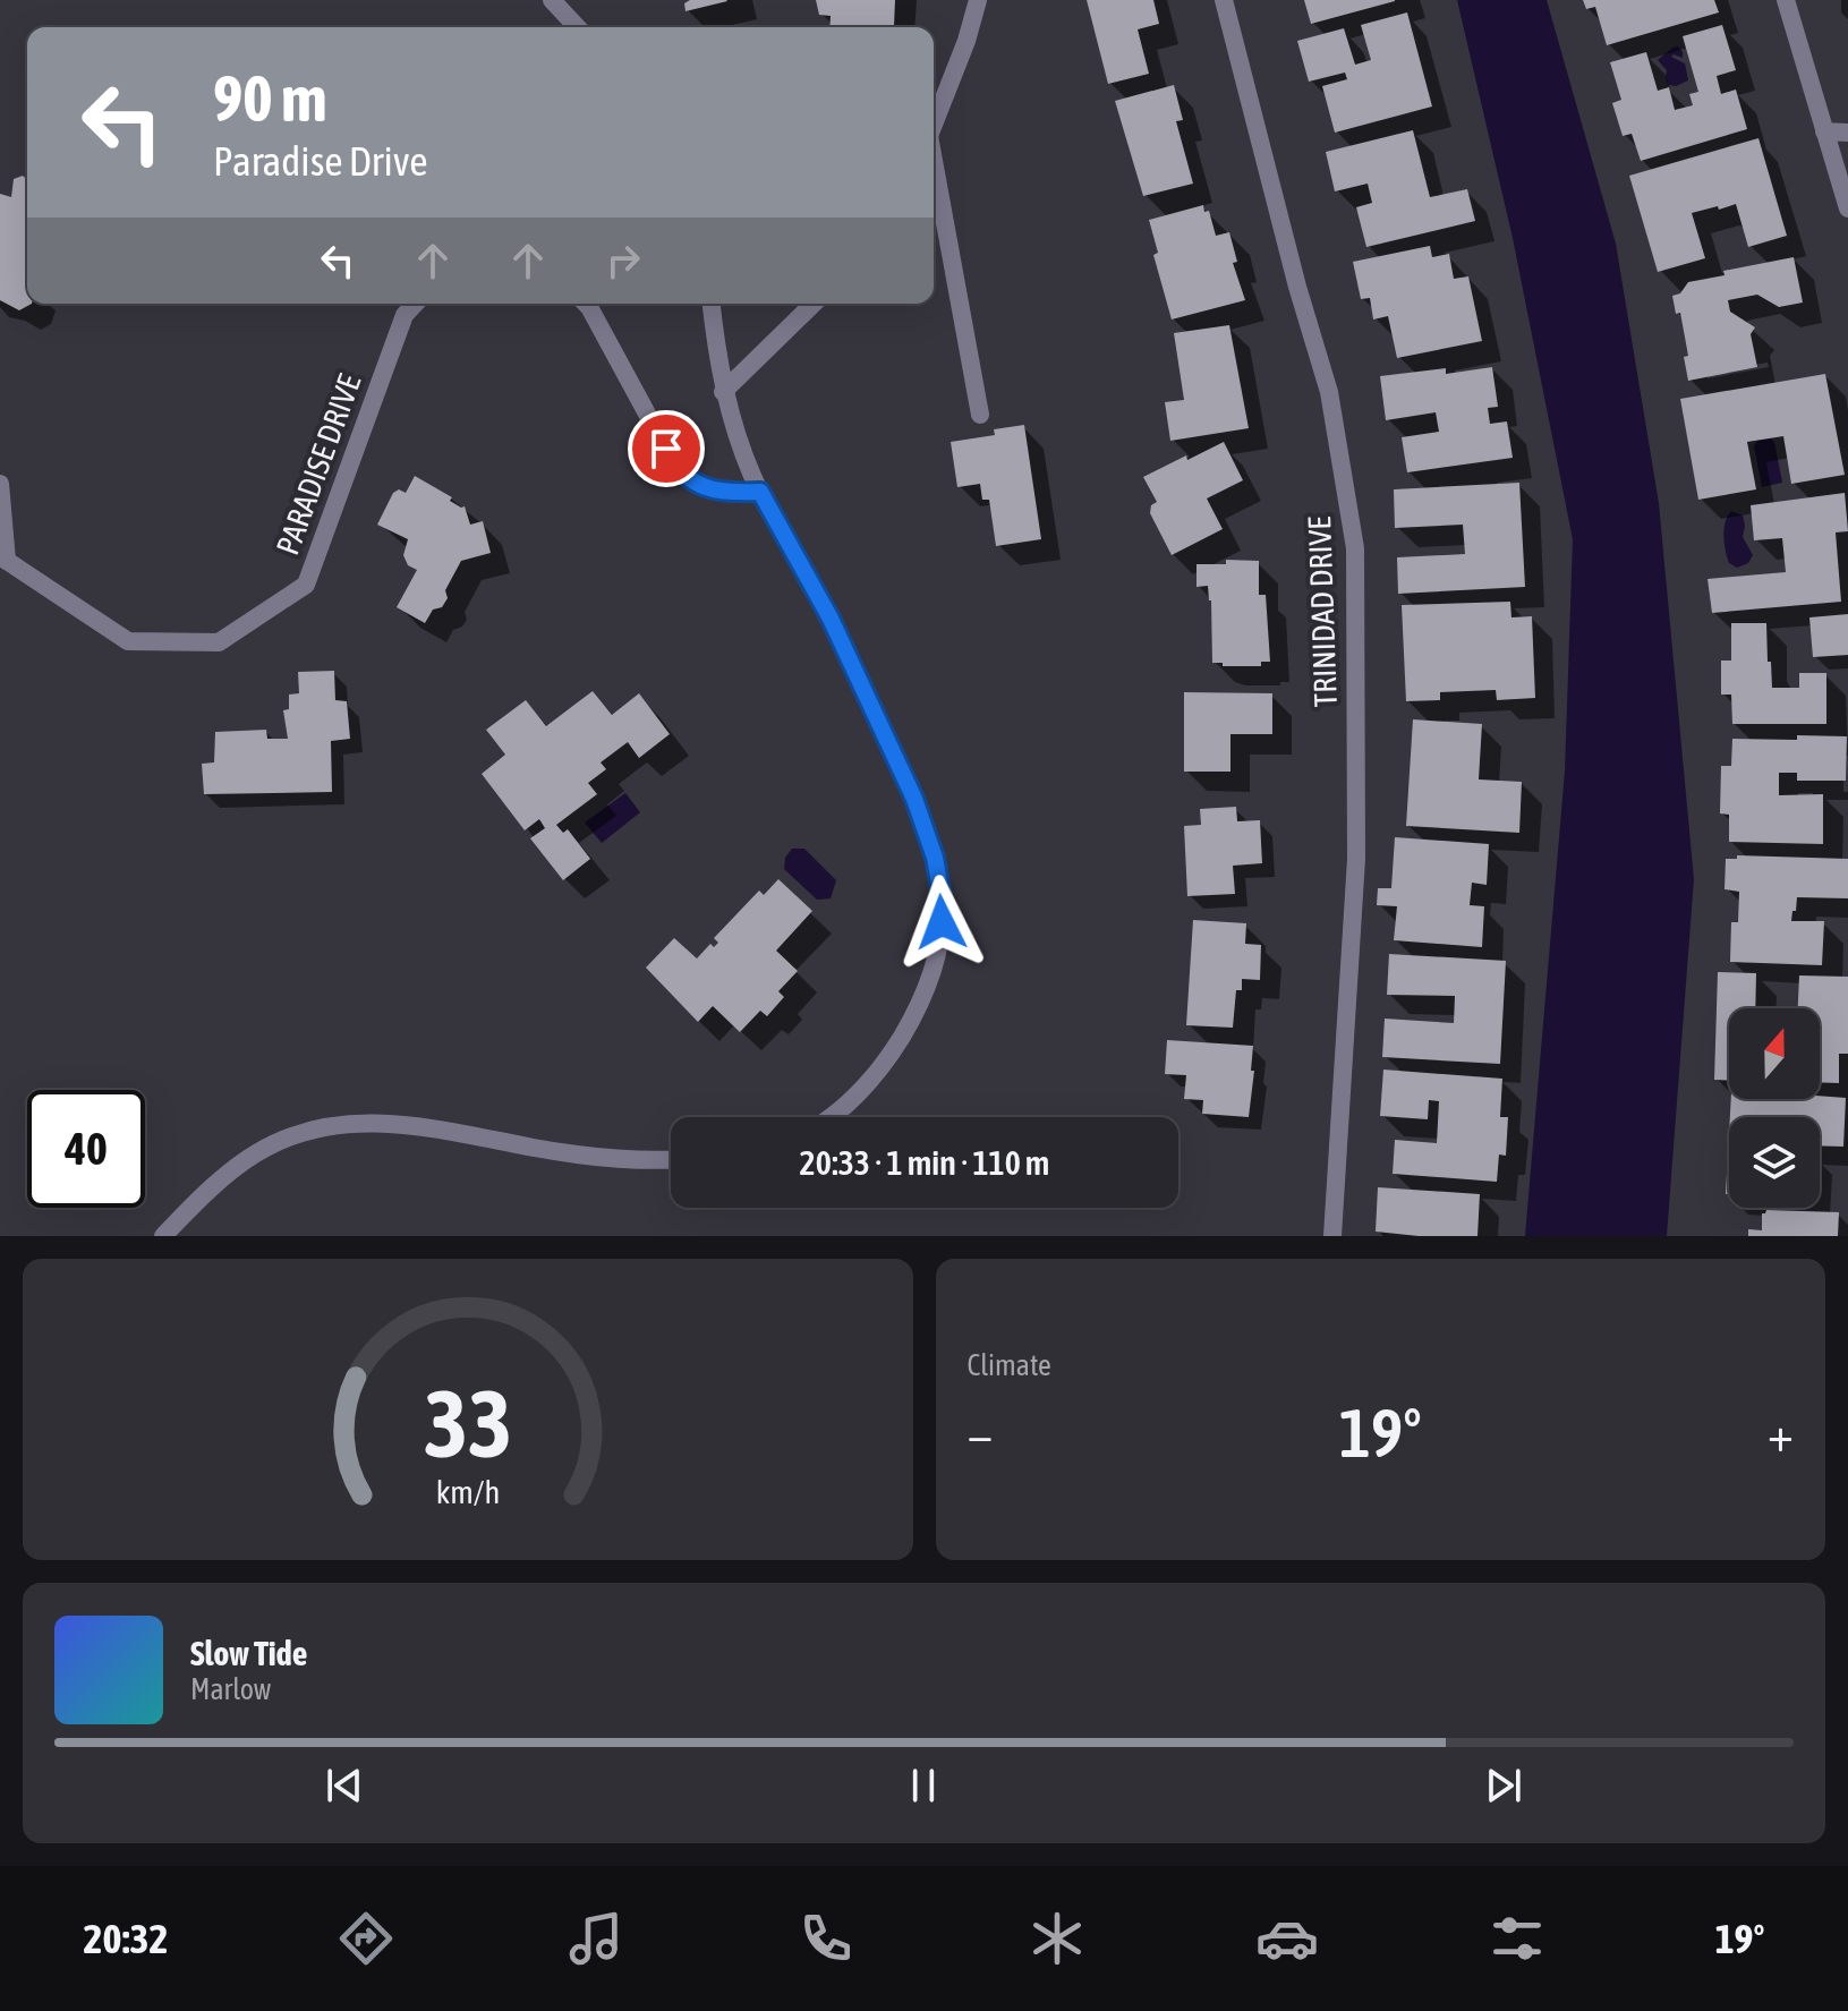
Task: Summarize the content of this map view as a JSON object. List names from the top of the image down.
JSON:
{
  "streets": {
    "street": ["PARADISE DRIVE", "TRINIDAD DRIVE"]
  },
  "north": "top",
  "page": {
    "turn": ["90 m", "Paradise Drive"],
    "limit": "40",
    "trip": "20:33 · 1 min · 110 m",
    "tile": "Climate",
    "heat": ["−", "19°", "+"],
    "song": ["Slow Tide", "Marlow"],
    "tabs": ["20:32", "19°"],
    "gauge": ["33", "km/h"]
  }
}
